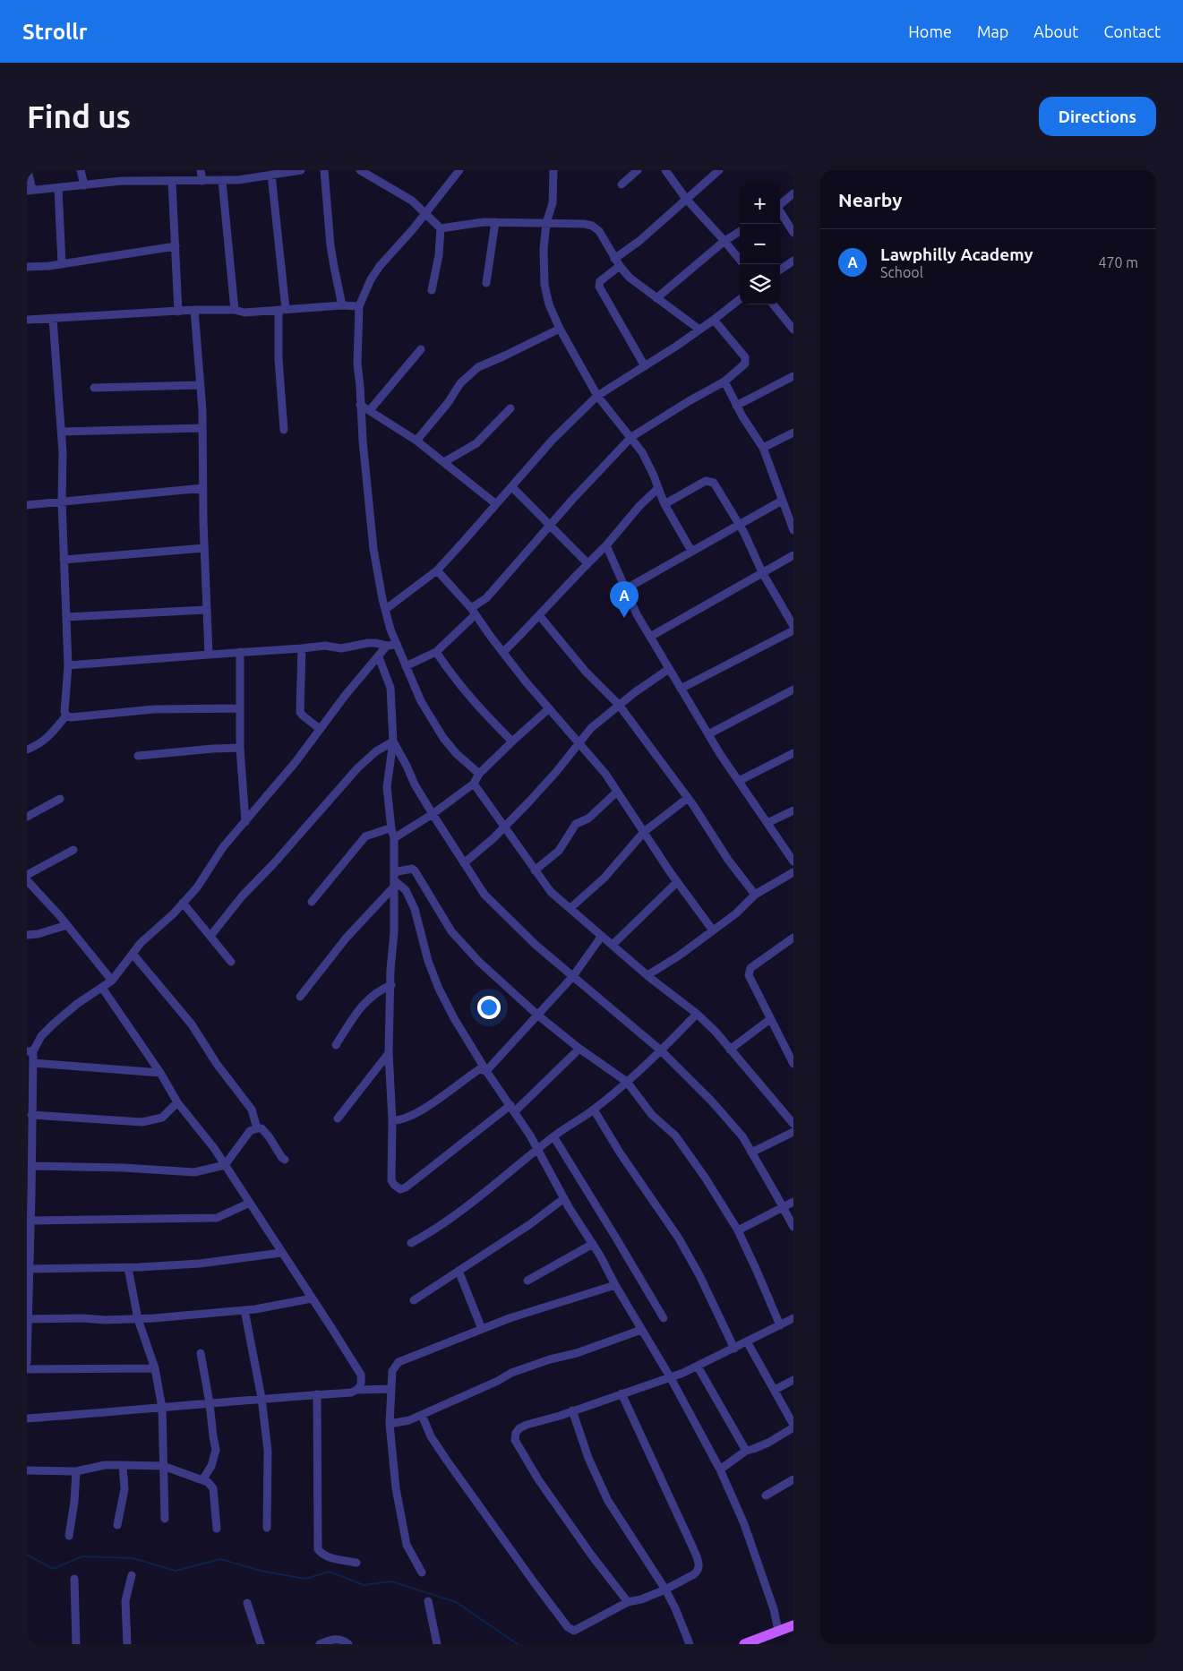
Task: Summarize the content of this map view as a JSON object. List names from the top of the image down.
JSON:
{
  "page": {
    "header": "Strollr",
    "nav": [
      "Home",
      "Map",
      "About",
      "Contact"
    ],
    "buttons": "Directions",
    "title": "Find us",
    "heading": "Nearby",
    "map_buttons": ["+", "−"],
    "list": [
      {
        "mark": "A",
        "name": "Lawphilly Academy",
        "note": "School",
        "value": "470 m"
      }
    ],
    "pins": "A"
  }
}
